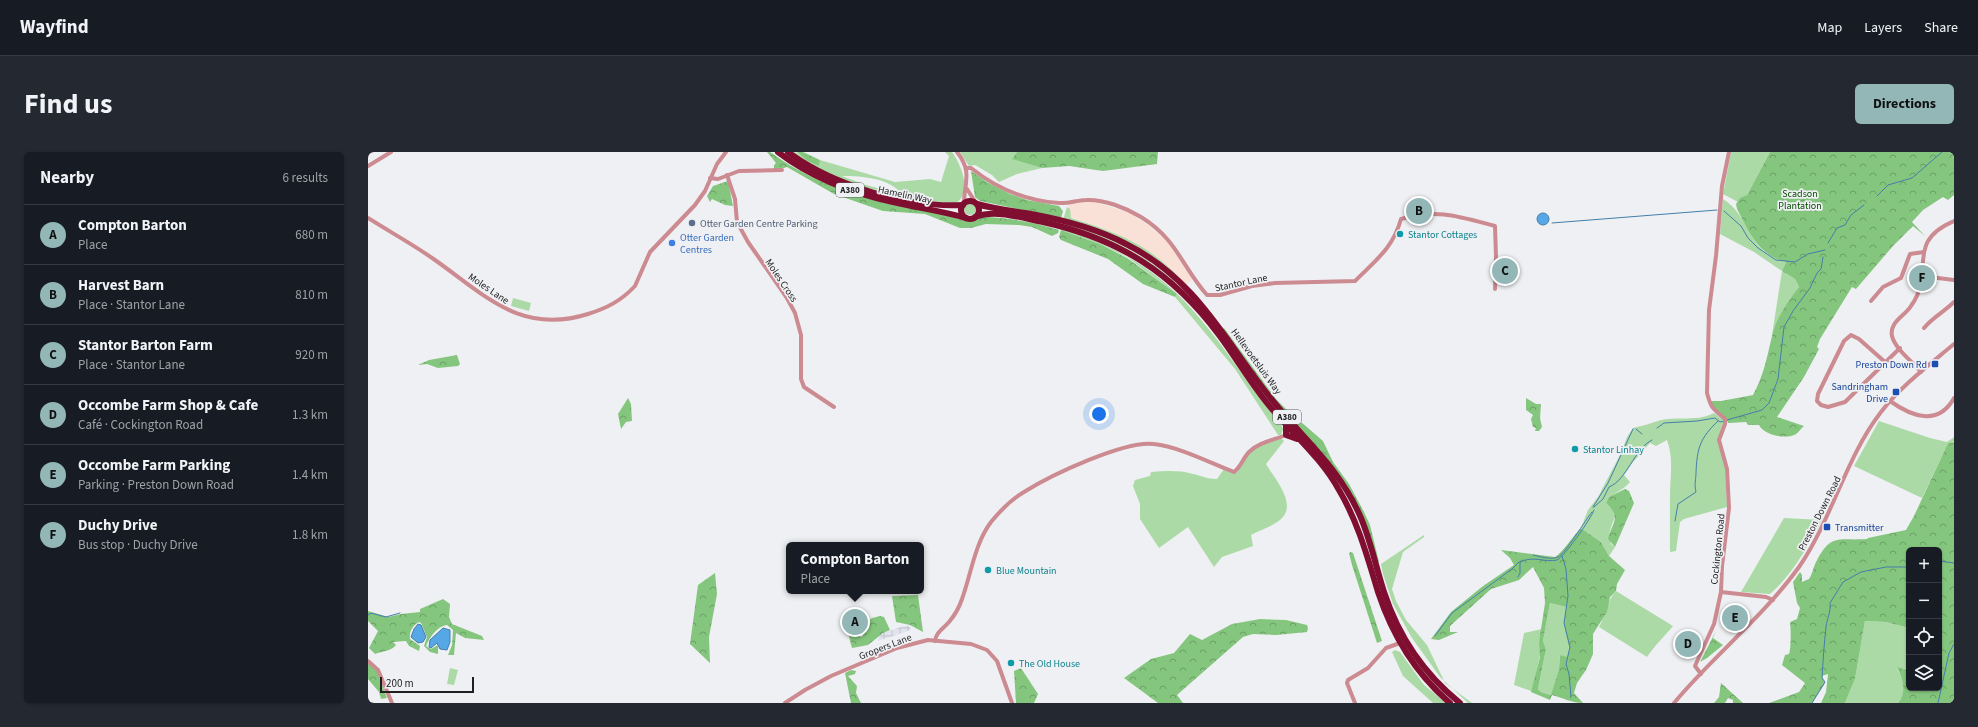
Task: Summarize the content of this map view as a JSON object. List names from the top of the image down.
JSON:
{
  "streets": {
    "highway": ["A380", "Hamelin Way", "Hellevoetsluis Way"],
    "street": [
      "Moles Cross",
      "Stantor Lane",
      "Moles Lane",
      "Preston Down Road",
      "Cockington Road",
      "Gropers Lane"
    ]
  },
  "crossings": [
    ["Hamelin Way", "Hellevoetsluis Way"],
    ["Preston Down Road", "Cockington Road"]
  ],
  "parks": ["Scadson Plantation"],
  "places": {
    "other": [
      "Otter Garden Centre Parking",
      "Stantor Cottages",
      "Otter Garden Centres",
      "Stantor Linhay",
      "Blue Mountain",
      "The Old House"
    ],
    "transit": ["Preston Down Rd", "Sandringham Drive", "Transmitter"]
  },
  "scale_bar": "200 m",
  "page": {
    "header": "Wayfind",
    "nav": ["Map", "Layers", "Share"],
    "title": "Find us",
    "buttons": "Directions",
    "heading": ["Nearby", "6 results"],
    "pins": [
      "B",
      "C",
      "F",
      "E",
      "A",
      "D"
    ],
    "list": [
      {
        "mark": "A",
        "name": "Compton Barton",
        "note": "Place",
        "value": "680 m"
      },
      {
        "mark": "B",
        "name": "Harvest Barn",
        "note": "Place · Stantor Lane",
        "value": "810 m"
      },
      {
        "mark": "C",
        "name": "Stantor Barton Farm",
        "note": "Place · Stantor Lane",
        "value": "920 m"
      },
      {
        "mark": "D",
        "name": "Occombe Farm Shop & Cafe",
        "note": "Café · Cockington Road",
        "value": "1.3 km"
      },
      {
        "mark": "E",
        "name": "Occombe Farm Parking",
        "note": "Parking · Preston Down Road",
        "value": "1.4 km"
      },
      {
        "mark": "F",
        "name": "Duchy Drive",
        "note": "Bus stop · Duchy Drive",
        "value": "1.8 km"
      }
    ],
    "popup": ["Compton Barton", "Place"],
    "map_buttons": ["+", "−"],
    "scale": "200 m"
  }
}
